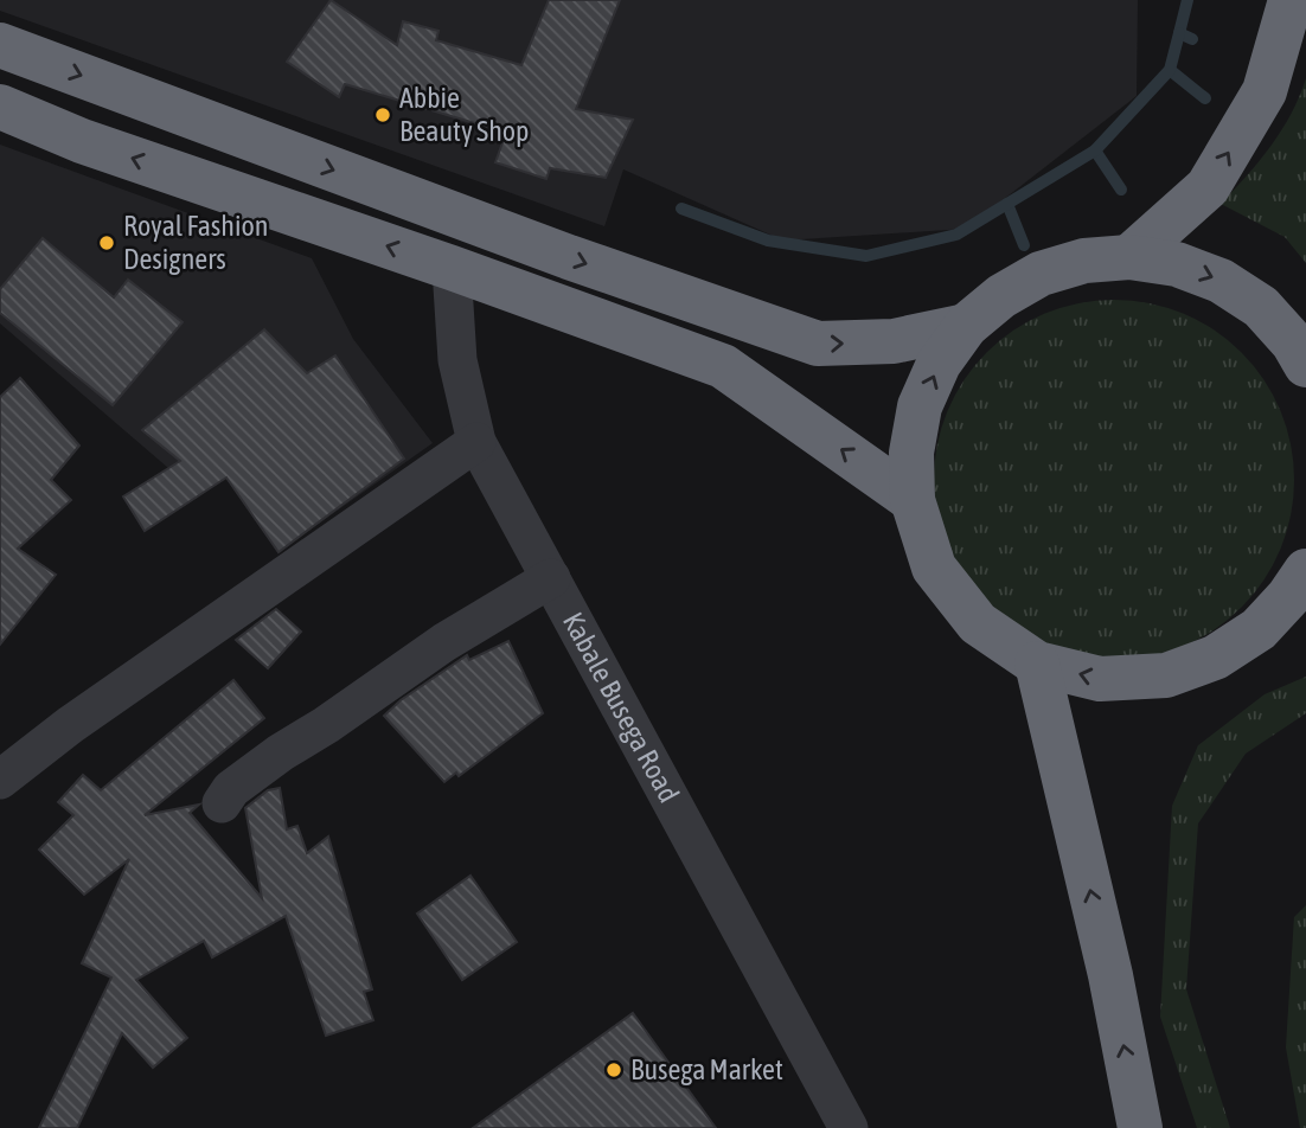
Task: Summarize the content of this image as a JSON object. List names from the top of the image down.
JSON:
{
  "streets": {
    "street": ["Kabale Busega Road"]
  },
  "places": ["Abbie Beauty Shop", "Royal Fashion Designers", "Busega Market"]
}
